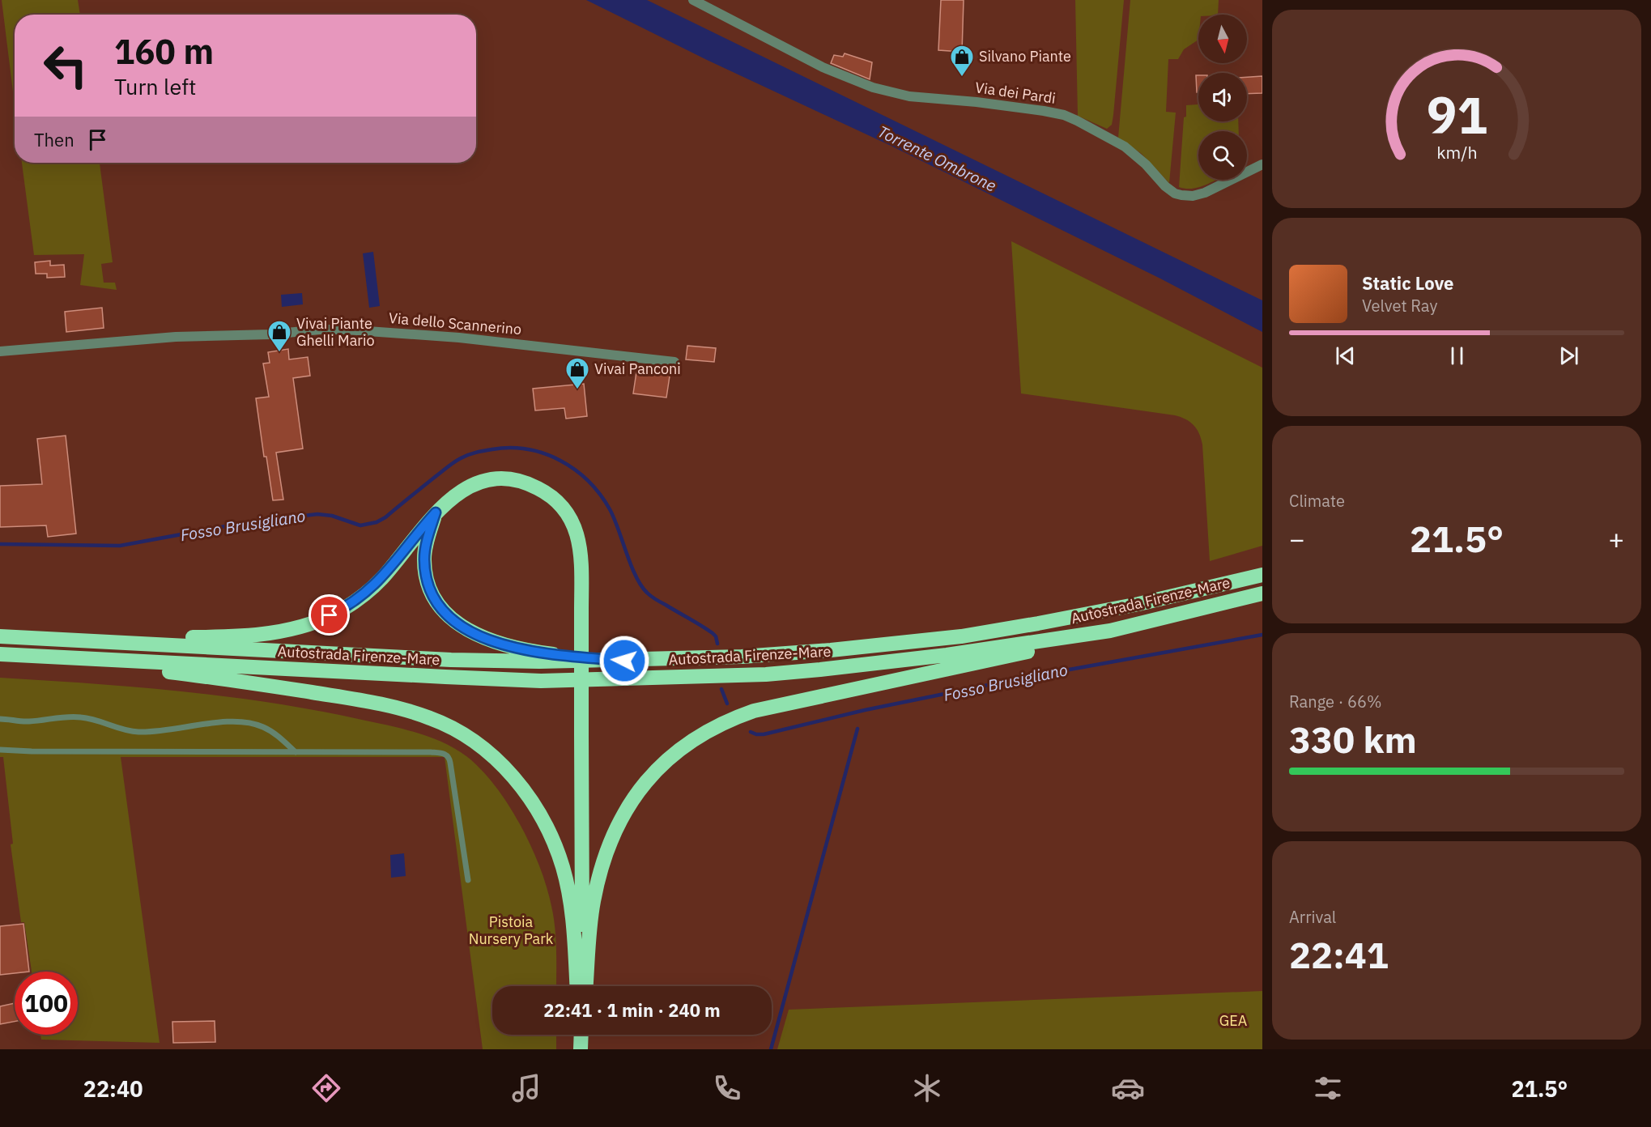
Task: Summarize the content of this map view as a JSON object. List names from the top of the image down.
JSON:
{
  "streets": {
    "highway": ["Autostrada Firenze-Mare"],
    "street": ["Via dei Pardi", "Via dello Scannerino"]
  },
  "water": ["Torrente Ombrone", "Fosso Brusigliano"],
  "parks": ["Pistoia Nursery Park", "GEA"],
  "places": {
    "shop": ["Silvano Piante", "Vivai Piante Ghelli Mario", "Vivai Panconi"]
  },
  "north": "bottom",
  "page": {
    "turn": ["160 m", "Turn left"],
    "then": "Then",
    "song": ["Static Love", "Velvet Ray"],
    "tile": [
      "Climate",
      ["Range · 66%", "330 km"],
      ["Arrival", "22:41"]
    ],
    "heat": ["−", "21.5°", "+"],
    "limit": "100",
    "trip": "22:41 · 1 min · 240 m",
    "tabs": ["22:40", "21.5°"],
    "gauge": ["91", "km/h"]
  }
}
